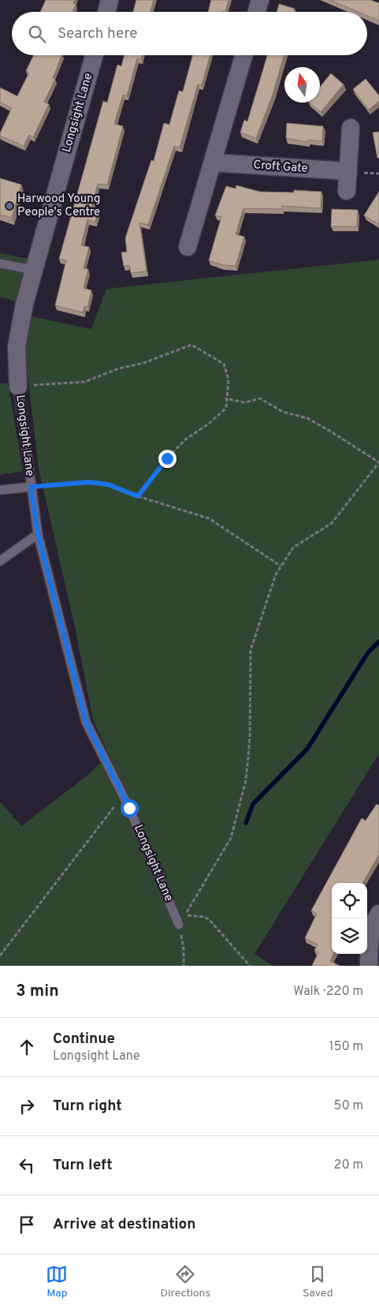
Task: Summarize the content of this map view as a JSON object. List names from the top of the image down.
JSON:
{
  "streets": {
    "street": ["Longsight Lane", "Croft Gate"]
  },
  "places": ["Harwood Young People's Centre"],
  "north": "top",
  "page": {
    "search": "Search here",
    "heading": ["3 min", "Walk · 220 m"],
    "list": [
      ["Continue", "Longsight Lane", "150 m"],
      ["Turn right", "50 m"],
      ["Turn left", "20 m"],
      "Arrive at destination"
    ],
    "nav": ["Map", "Directions", "Saved"]
  }
}
